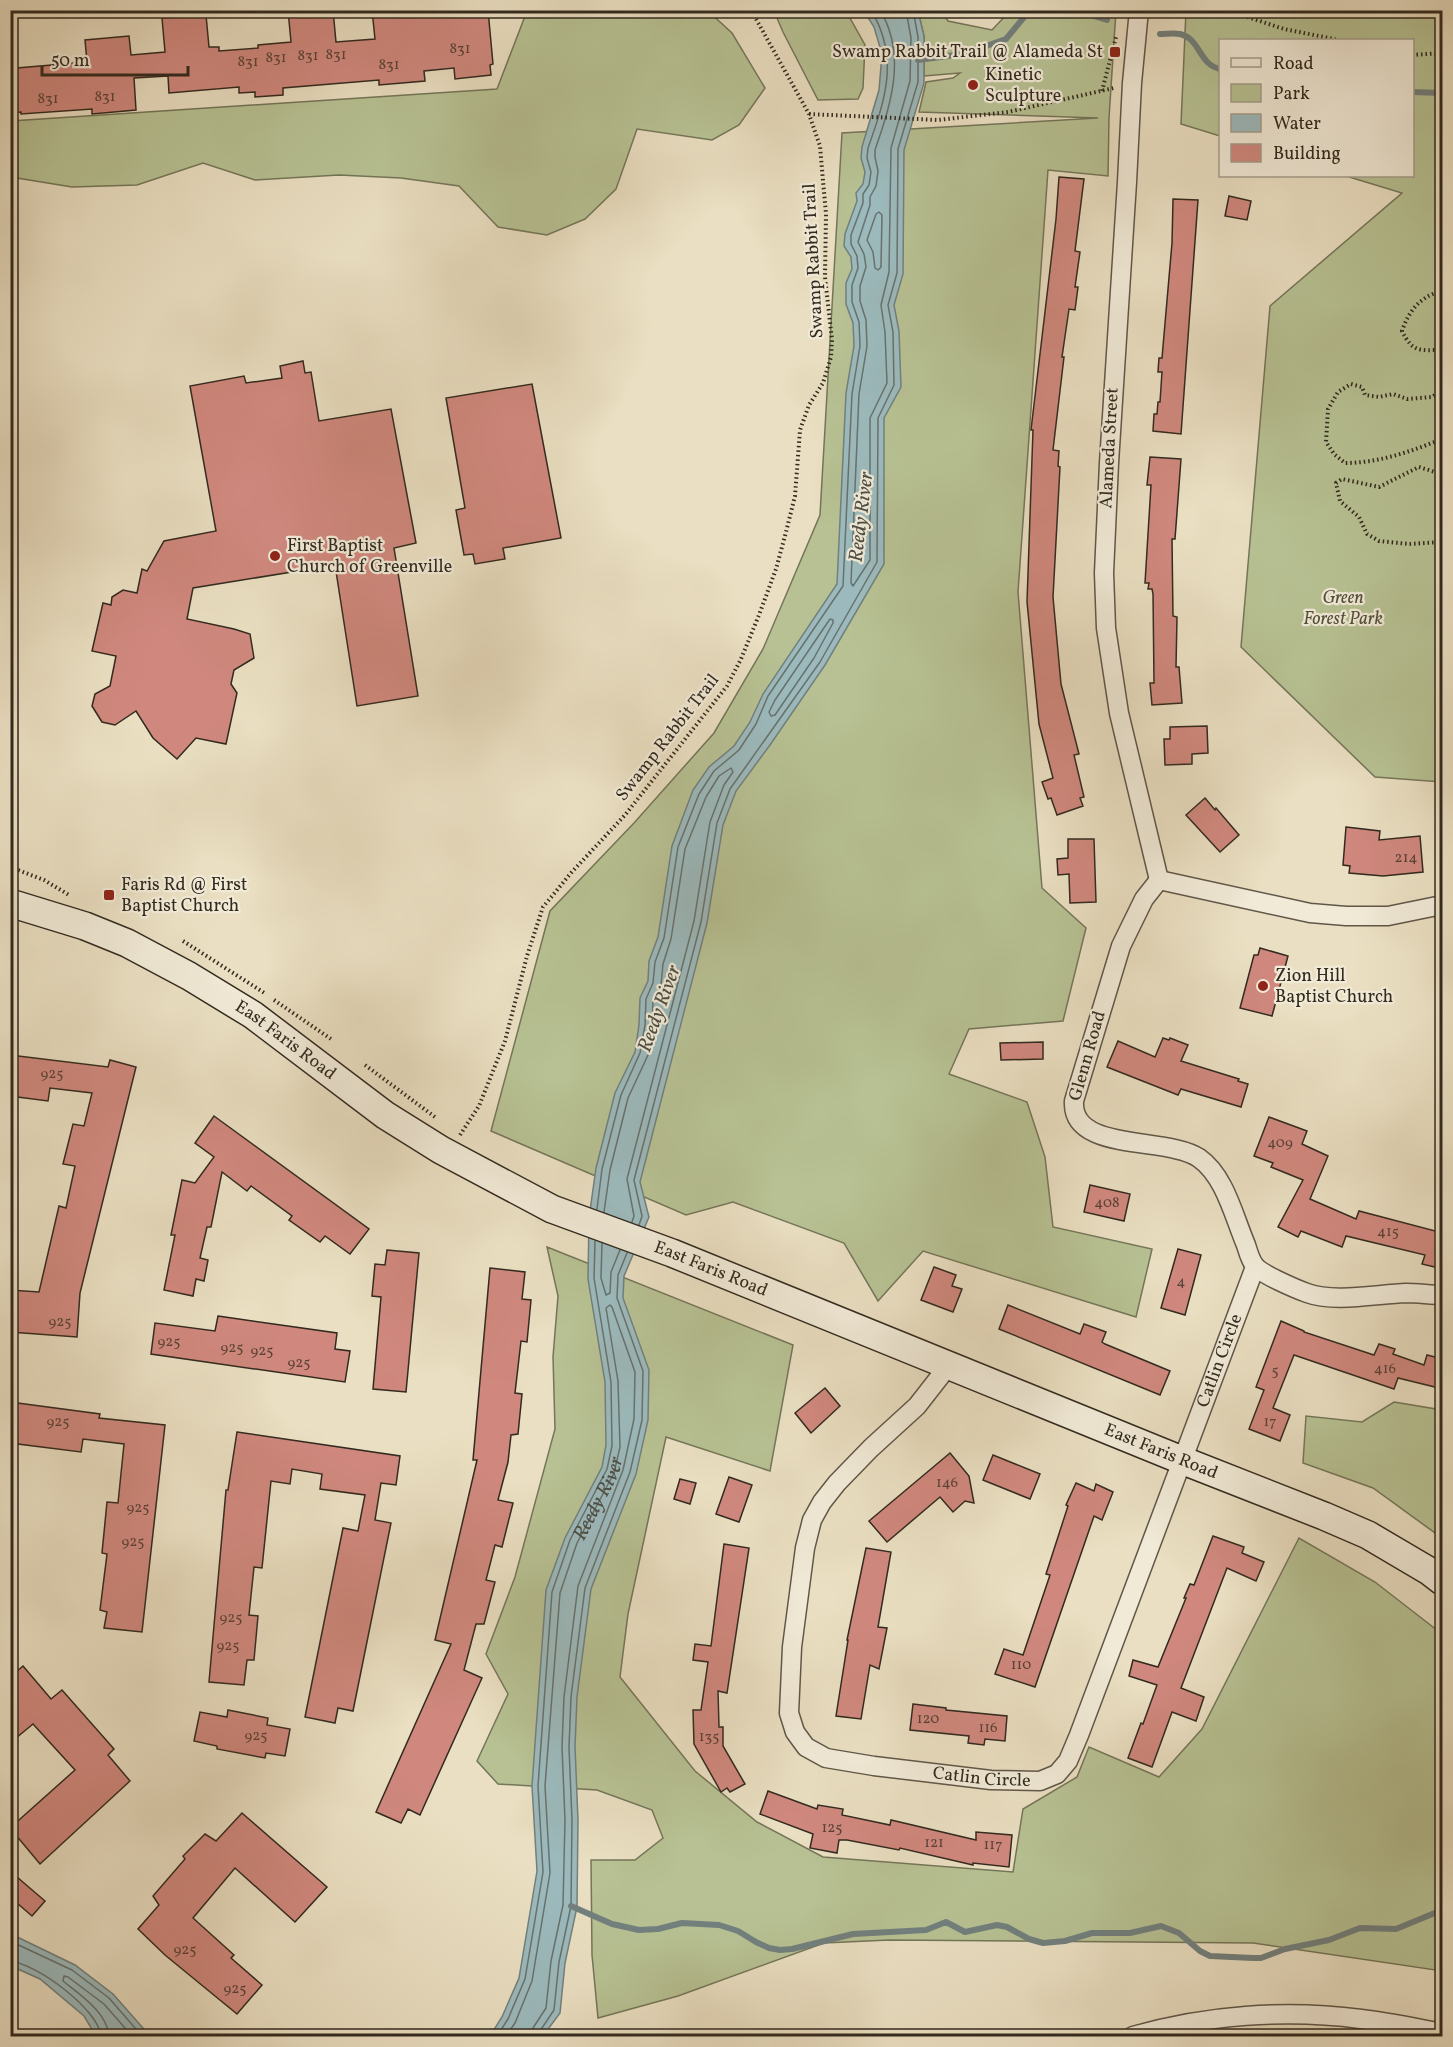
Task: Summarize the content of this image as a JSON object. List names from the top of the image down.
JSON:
{
  "streets": {
    "main road": ["East Faris Road"],
    "street": ["Alameda Street", "Glenn Road", "Catlin Circle"],
    "path": ["Swamp Rabbit Trail"]
  },
  "crossings": [
    ["Alameda Street", "Glenn Road"],
    ["East Faris Road", "Catlin Circle"],
    ["Glenn Road", "Catlin Circle"]
  ],
  "water": ["Reedy River"],
  "parks": ["Green Forest Park"],
  "places": {
    "transit": ["Swamp Rabbit Trail @ Alameda St", "Faris Rd @ First Baptist Church"],
    "other": ["Kinetic Sculpture", "First Baptist Church of Greenville", "Zion Hill Baptist Church"]
  },
  "house_numbers": [
    "831",
    "831",
    "831",
    "831",
    "831",
    "831",
    "831",
    "831",
    "214",
    "925",
    "409",
    "408",
    "415",
    "4",
    "925",
    "925",
    "925",
    "925",
    "925",
    "416",
    "5",
    "925",
    "17",
    "146",
    "925",
    "925",
    "925",
    "925",
    "110",
    "120",
    "116",
    "925",
    "135",
    "125",
    "121",
    "117",
    "925",
    "925"
  ],
  "legend": [
    "Road",
    "Park",
    "Water",
    "Building"
  ],
  "scale_bar": "50 m"
}
